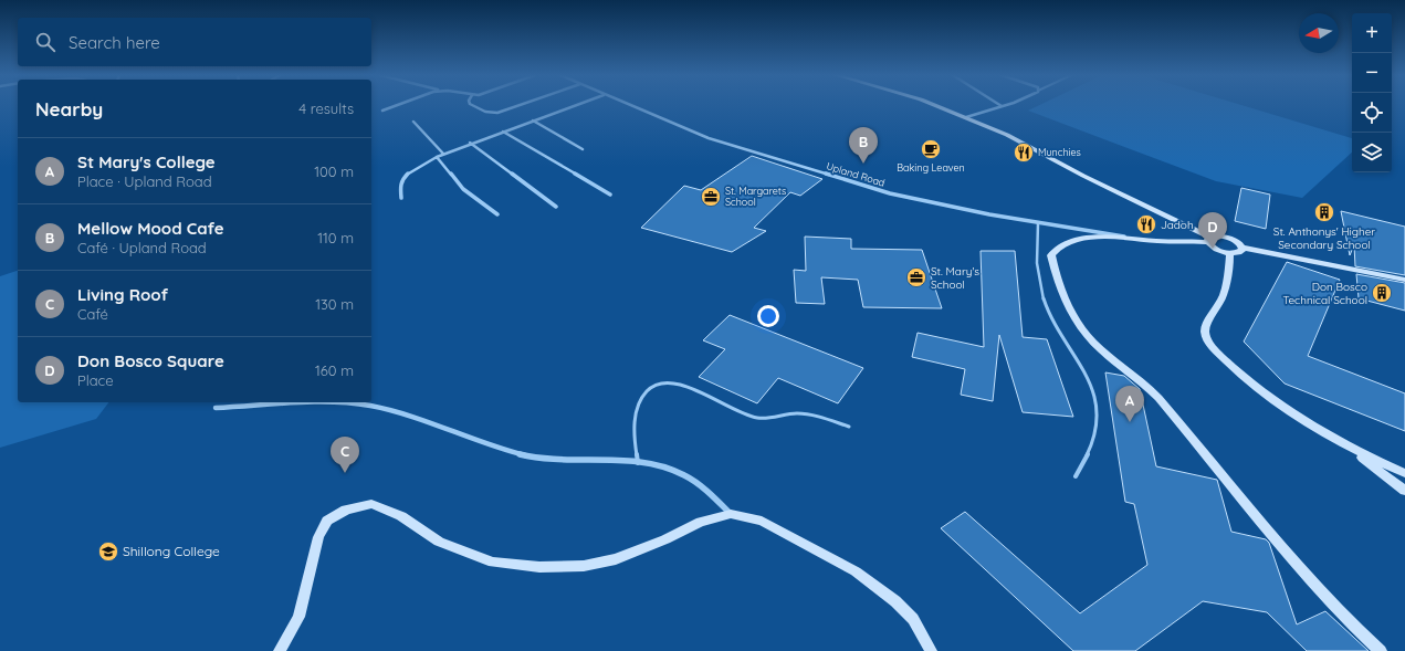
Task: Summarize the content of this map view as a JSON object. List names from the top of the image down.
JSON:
{
  "streets": {
    "street": ["Upland Road"]
  },
  "places": {
    "cafe": ["Baking Leaven"],
    "restaurant": ["Munchies", "Jadoh"],
    "office": ["St. Margarets School", "St. Mary's School"],
    "building": ["St. Anthonys' Higher Secondary School", "Don Bosco Technical School"],
    "school or university": ["Shillong College"]
  },
  "north": "left",
  "page": {
    "map_buttons": ["+", "−"],
    "search": "Search here",
    "heading": ["Nearby", "4 results"],
    "pins": [
      "B",
      "D",
      "A",
      "C"
    ],
    "list": [
      {
        "mark": "A",
        "name": "St Mary's College",
        "note": "Place · Upland Road",
        "value": "100 m"
      },
      {
        "mark": "B",
        "name": "Mellow Mood Cafe",
        "note": "Café · Upland Road",
        "value": "110 m"
      },
      {
        "mark": "C",
        "name": "Living Roof",
        "note": "Café",
        "value": "130 m"
      },
      {
        "mark": "D",
        "name": "Don Bosco Square",
        "note": "Place",
        "value": "160 m"
      }
    ]
  }
}
